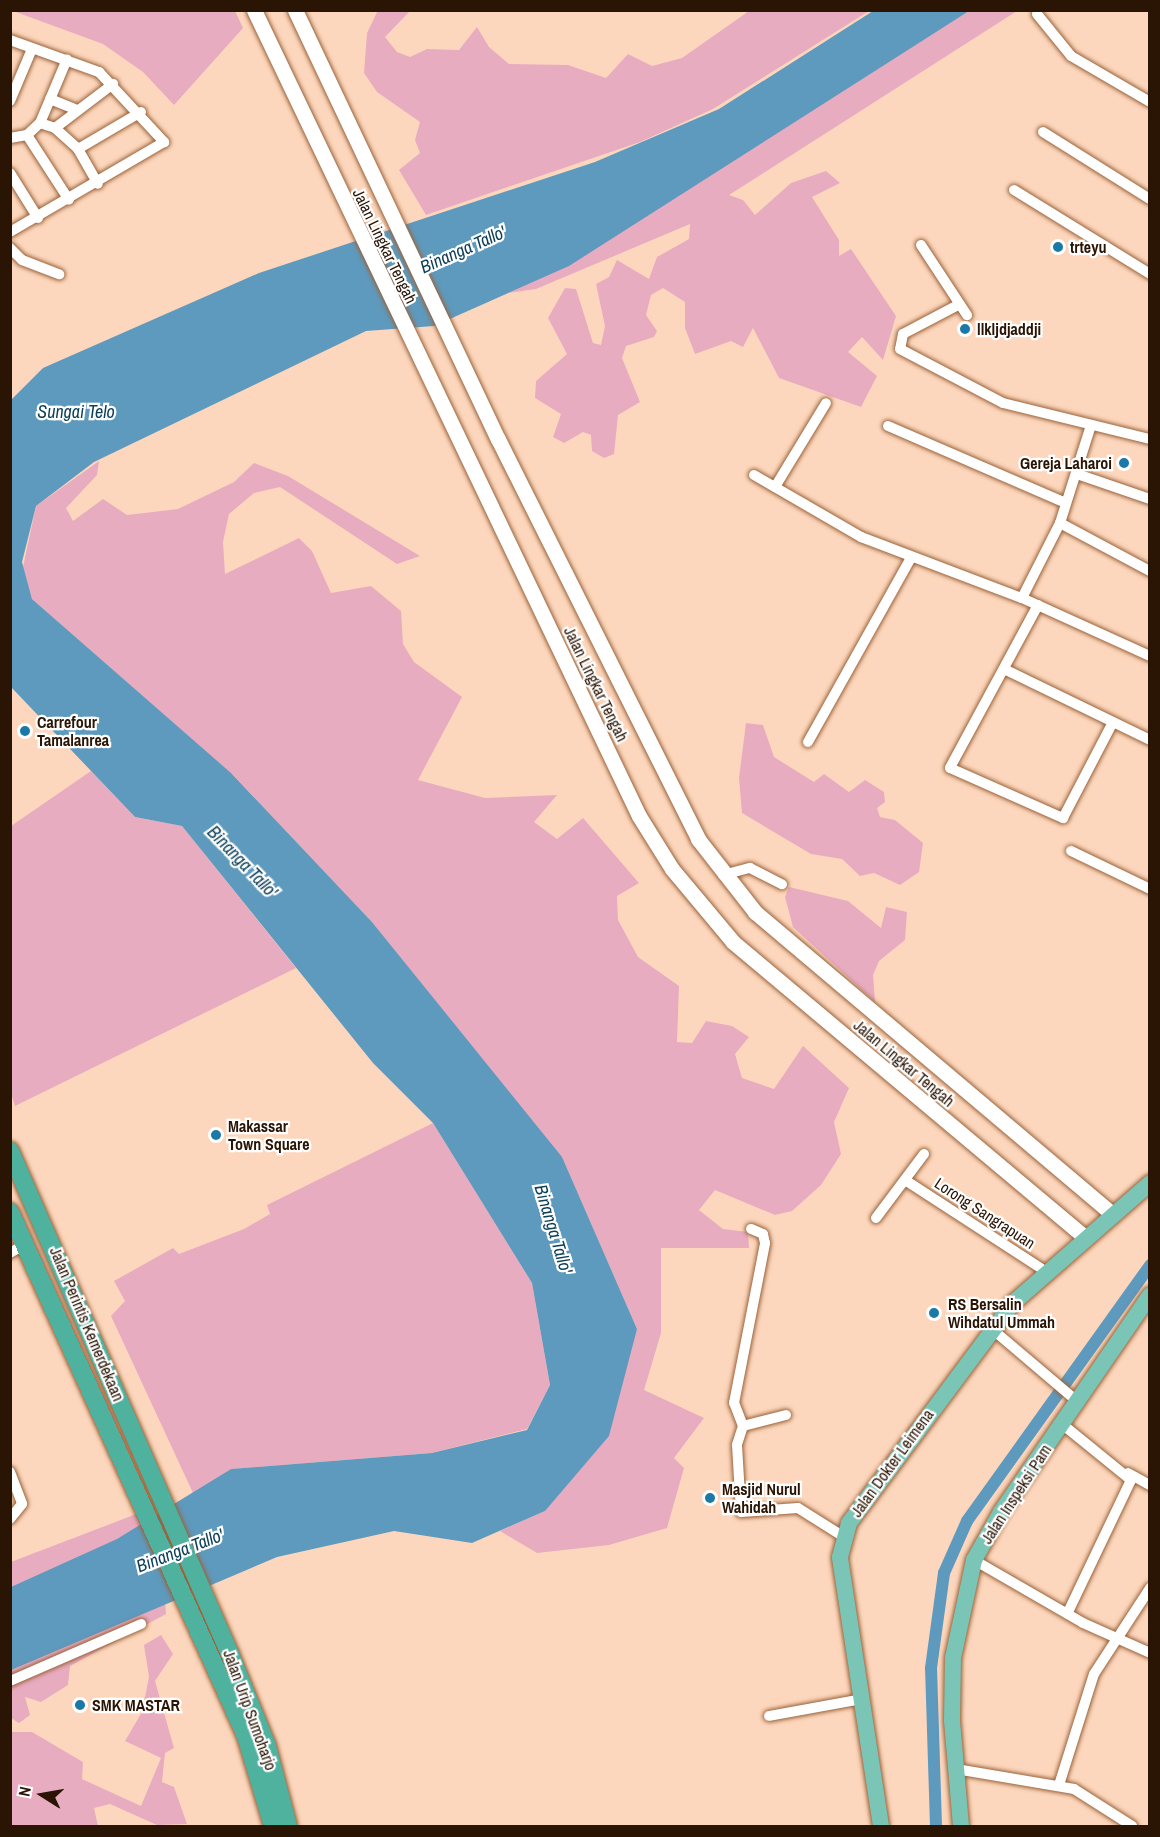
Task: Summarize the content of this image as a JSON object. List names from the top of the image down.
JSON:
{
  "streets": {
    "highway": ["Jalan Perintis Kemerdekaan", "Jalan Urip Sumoharjo"],
    "main road": ["Jalan Lingkar Tengah", "Jalan Dokter Leimena", "Jalan Inspeksi Pam"],
    "street": ["Lorong Sangrapuan"]
  },
  "crossings": [
    ["Jalan Lingkar Tengah", "Jalan Dokter Leimena"],
    ["Lorong Sangrapuan", "Jalan Dokter Leimena"],
    ["Jalan Perintis Kemerdekaan", "Jalan Urip Sumoharjo"]
  ],
  "water": ["Binanga Tallo'", "Sungai Telo"],
  "places": [
    "trteyu",
    "llkljdjaddji",
    "Gereja Laharoi",
    "Carrefour Tamalanrea",
    "Makassar Town Square",
    "RS Bersalin Wihdatul Ummah",
    "Masjid Nurul Wahidah",
    "SMK MASTAR"
  ],
  "north": "left"
}
